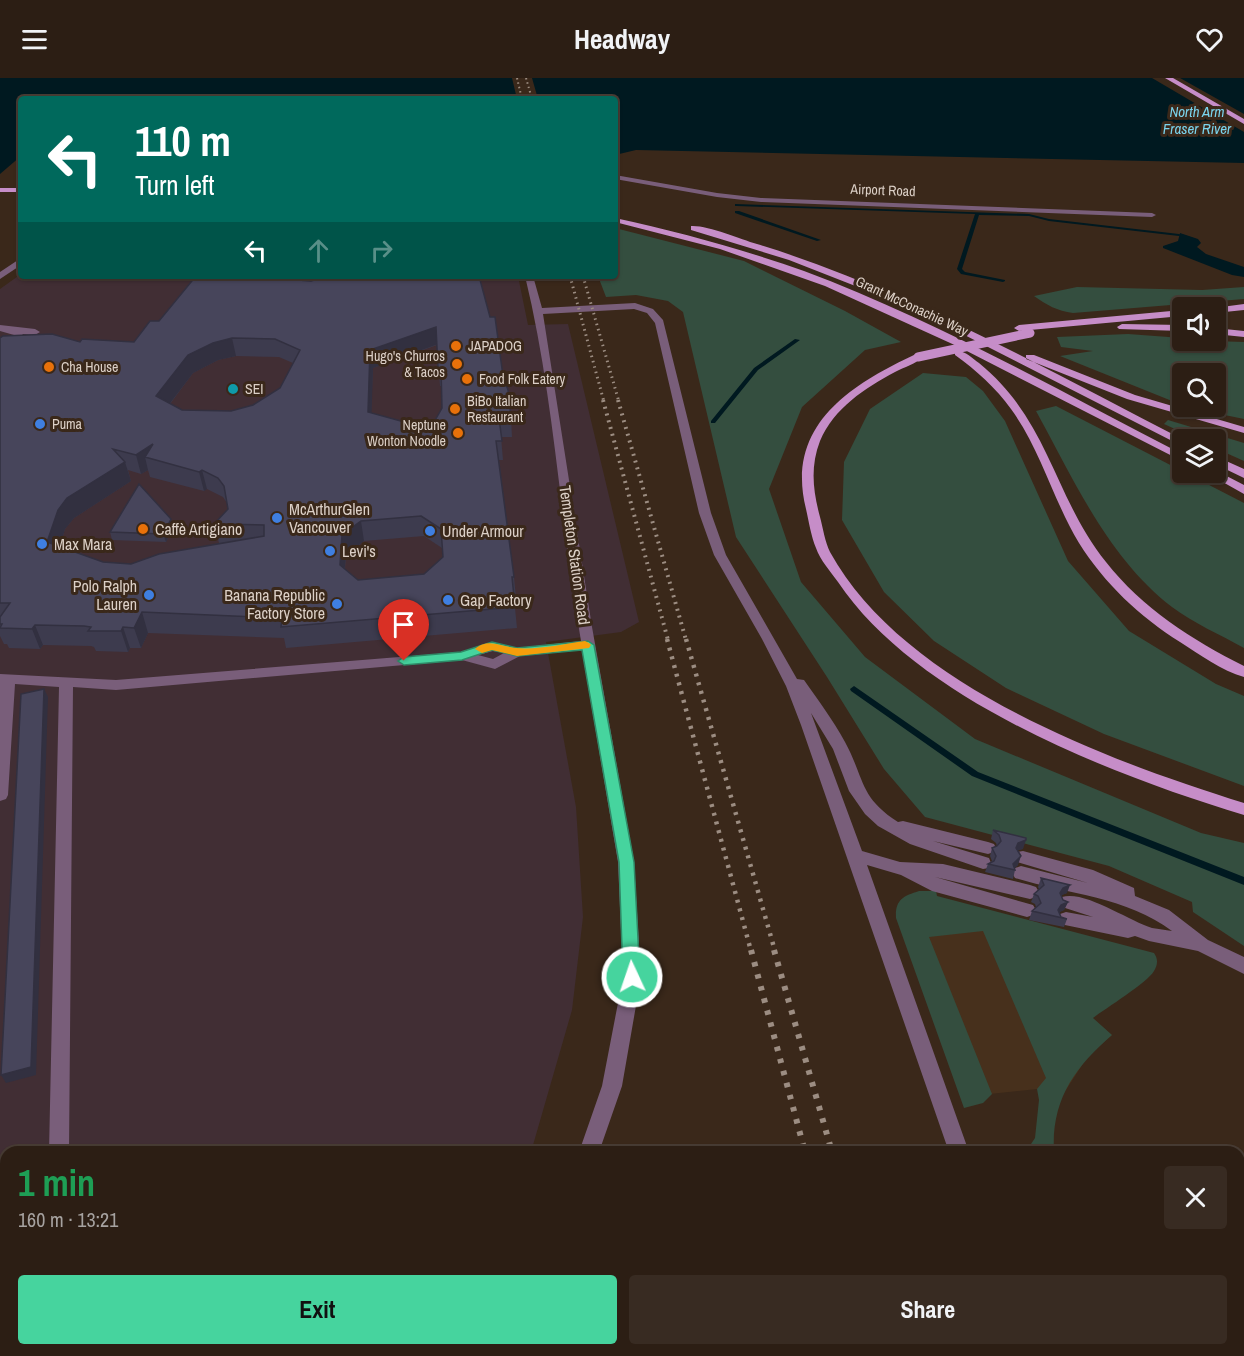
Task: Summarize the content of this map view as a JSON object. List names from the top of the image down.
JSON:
{
  "streets": {
    "main road": ["Grant McConachie Way"],
    "street": ["Airport Road", "Templeton Station Road"]
  },
  "water": ["North Arm Fraser River"],
  "places": [
    "JAPADOG",
    "Hugo's Churros & Tacos",
    "Cha House",
    "Food Folk Eatery",
    "SEI",
    "BiBo Italian Restaurant",
    "Puma",
    "Neptune Wonton Noodle",
    "McArthurGlen Vancouver",
    "Caffè Artigiano",
    "Under Armour",
    "Max Mara",
    "Levi's",
    "Polo Ralph Lauren",
    "Gap Factory",
    "Banana Republic Factory Store"
  ],
  "page": {
    "header": "Headway",
    "turn": ["110 m", "Turn left"],
    "heading": ["1 min", "160 m · 13:21"],
    "buttons": ["Exit", "Share"]
  }
}
